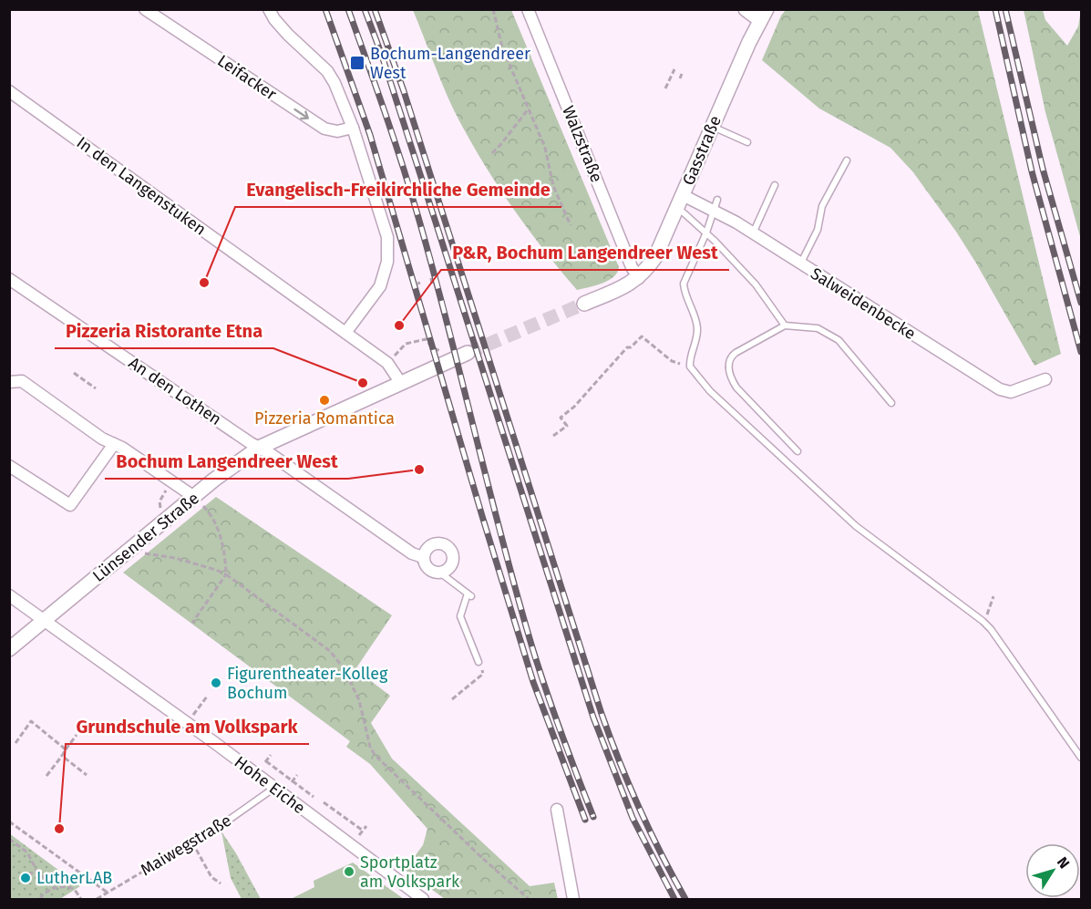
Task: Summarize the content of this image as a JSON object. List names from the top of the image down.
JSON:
{
  "streets": {
    "street": [
      "Leifacker",
      "Walzstraße",
      "Gasstraße",
      "In den Langenstuken",
      "Salweidenbecke",
      "An den Lothen",
      "Lünsender Straße",
      "Hohe Eiche"
    ],
    "lane": ["Maiwegstraße"]
  },
  "crossings": [
    ["Walzstraße", "Gasstraße"],
    ["Gasstraße", "Salweidenbecke"],
    ["In den Langenstuken", "Lünsender Straße"],
    ["An den Lothen", "Lünsender Straße"],
    ["Lünsender Straße", "Hohe Eiche"],
    ["Hohe Eiche", "Maiwegstraße"]
  ],
  "one_way": ["Leifacker"],
  "places": {
    "transit": ["Bochum-Langendreer West"],
    "other": [
      "Evangelisch-Freikirchliche Gemeinde",
      "P&R, Bochum Langendreer West",
      "Pizzeria Ristorante Etna",
      "Pizzeria Romantica",
      "Bochum Langendreer West",
      "Figurentheater-Kolleg Bochum",
      "Grundschule am Volkspark",
      "Sportplatz am Volkspark",
      "LutherLAB"
    ]
  },
  "north": "top right"
}
